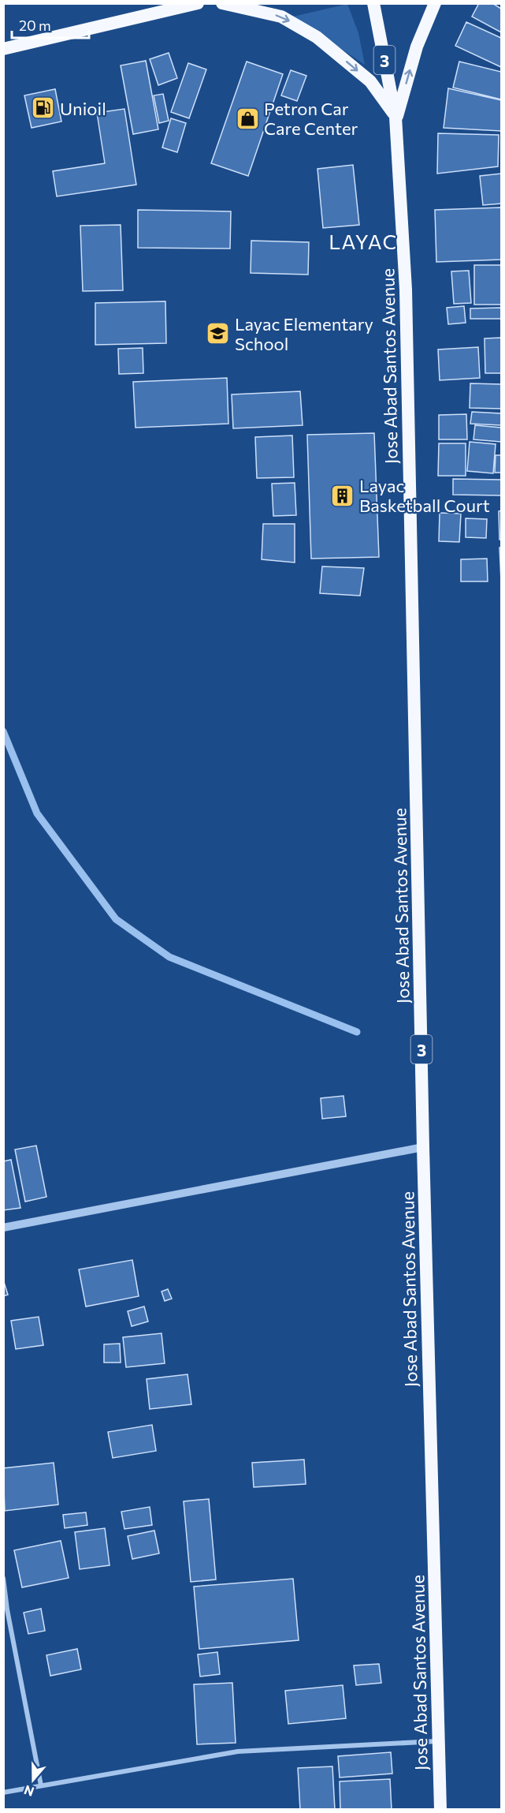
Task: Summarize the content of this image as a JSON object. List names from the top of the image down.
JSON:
{
  "streets": {
    "highway": ["3", "Jose Abad Santos Avenue"]
  },
  "crossings": [
    ["3", "Jose Abad Santos Avenue"]
  ],
  "districts": ["LAYAC"],
  "places": {
    "fuel station": ["Unioil"],
    "shop": ["Petron Car Care Center"],
    "school or university": ["Layac Elementary School"],
    "building": ["Layac Basketball Court"]
  },
  "scale_bar": "20 m",
  "north": "bottom"
}
